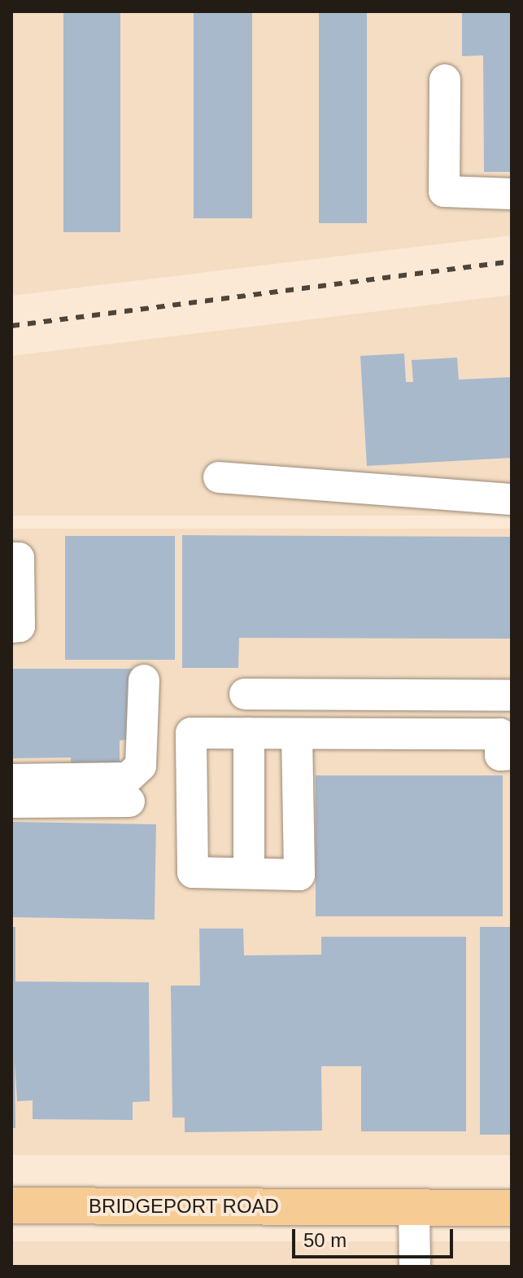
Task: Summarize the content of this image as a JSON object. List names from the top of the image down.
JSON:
{
  "streets": {
    "main road": ["BRIDGEPORT ROAD"]
  },
  "scale_bar": "50 m"
}
